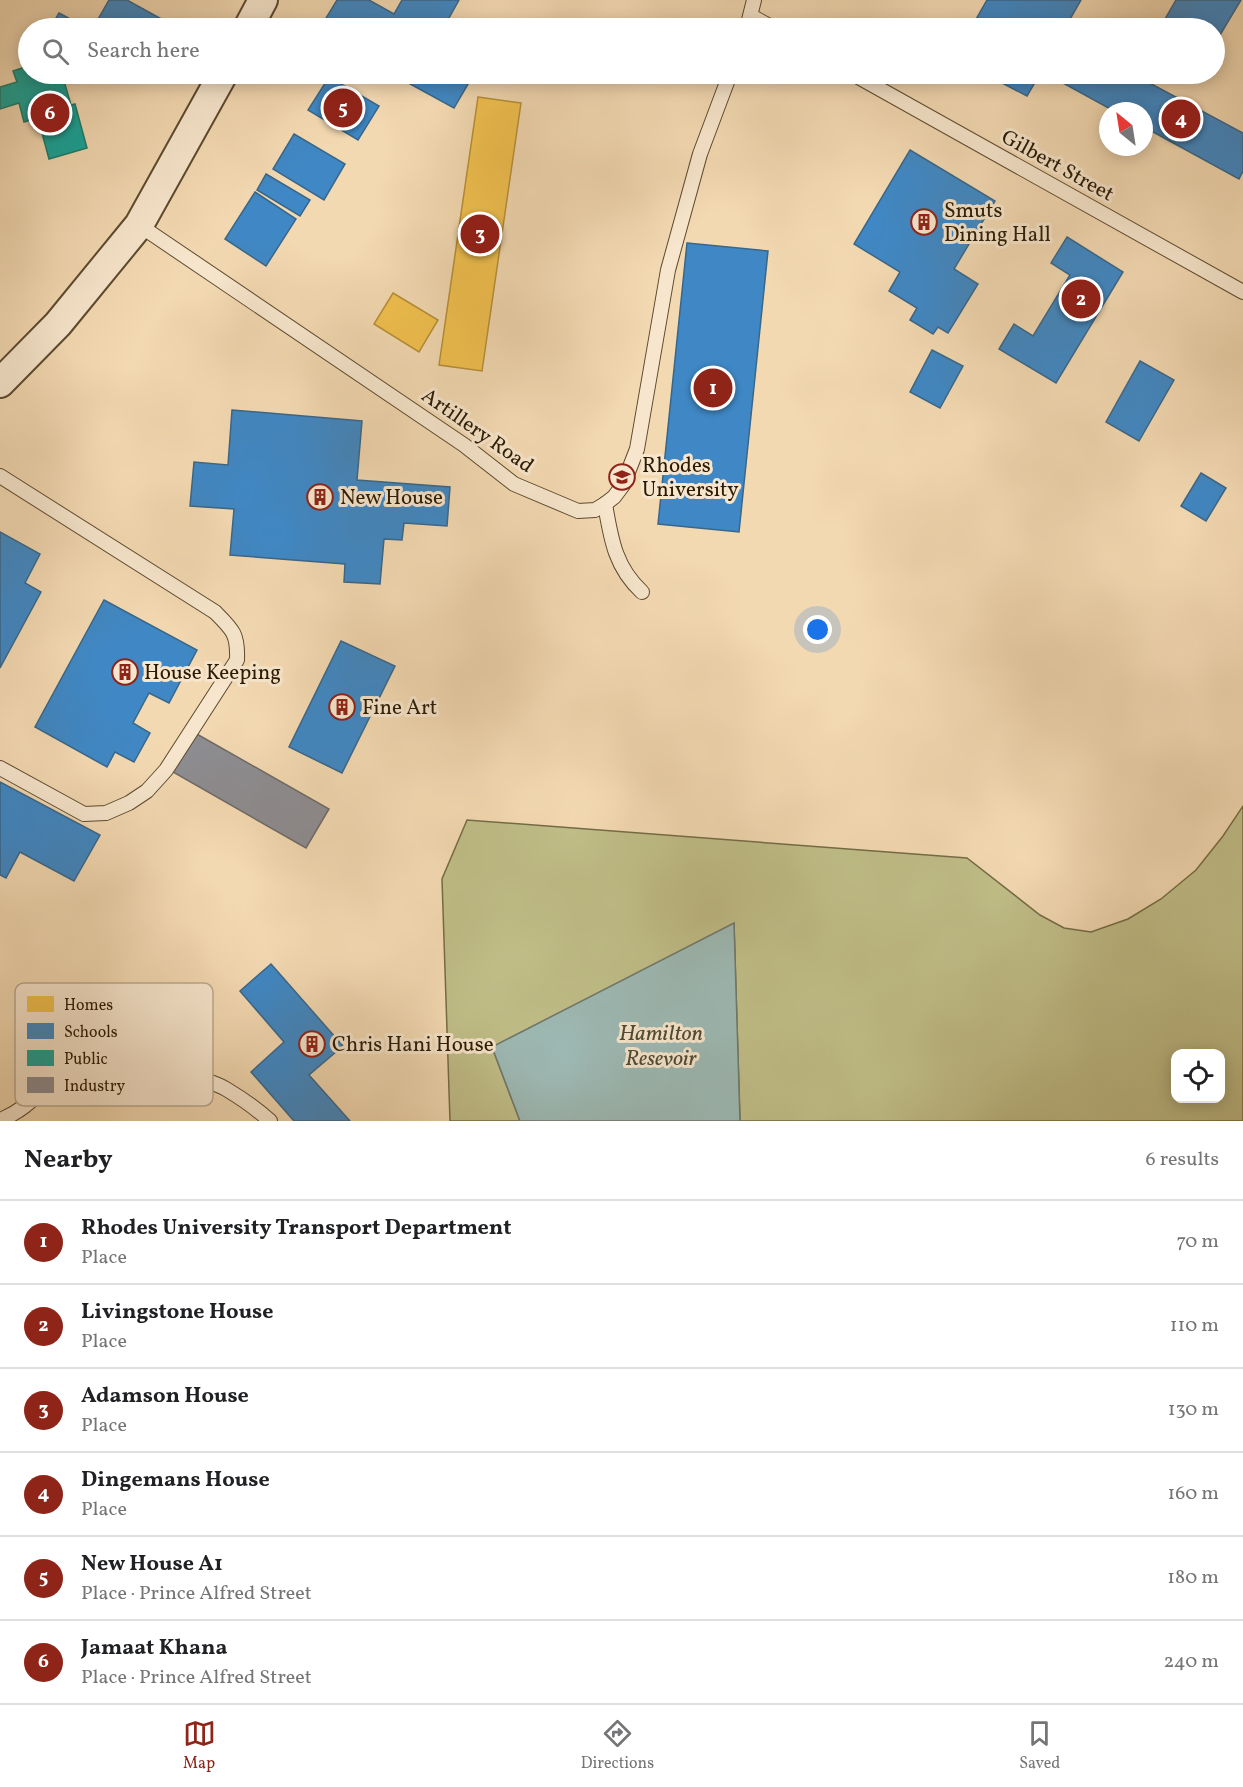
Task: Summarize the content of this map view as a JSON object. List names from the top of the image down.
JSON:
{
  "streets": {
    "lane": ["Gilbert Street", "Artillery Road"]
  },
  "water": ["Hamilton Resevoir"],
  "places": {
    "building": [
      "Smuts Dining Hall",
      "New House",
      "House Keeping",
      "Fine Art",
      "Chris Hani House"
    ],
    "school or university": ["Rhodes University"]
  },
  "legend": [
    "Homes",
    "Schools",
    "Public",
    "Industry"
  ],
  "north": "top left",
  "page": {
    "search": "Search here",
    "pins": [
      "5",
      "6",
      "4",
      "3",
      "2",
      "1"
    ],
    "heading": ["Nearby", "6 results"],
    "list": [
      {
        "mark": "1",
        "name": "Rhodes University Transport Department",
        "note": "Place",
        "value": "70 m"
      },
      {
        "mark": "2",
        "name": "Livingstone House",
        "note": "Place",
        "value": "110 m"
      },
      {
        "mark": "3",
        "name": "Adamson House",
        "note": "Place",
        "value": "130 m"
      },
      {
        "mark": "4",
        "name": "Dingemans House",
        "note": "Place",
        "value": "160 m"
      },
      {
        "mark": "5",
        "name": "New House A1",
        "note": "Place · Prince Alfred Street",
        "value": "180 m"
      },
      {
        "mark": "6",
        "name": "Jamaat Khana",
        "note": "Place · Prince Alfred Street",
        "value": "240 m"
      }
    ],
    "nav": ["Map", "Directions", "Saved"]
  }
}
